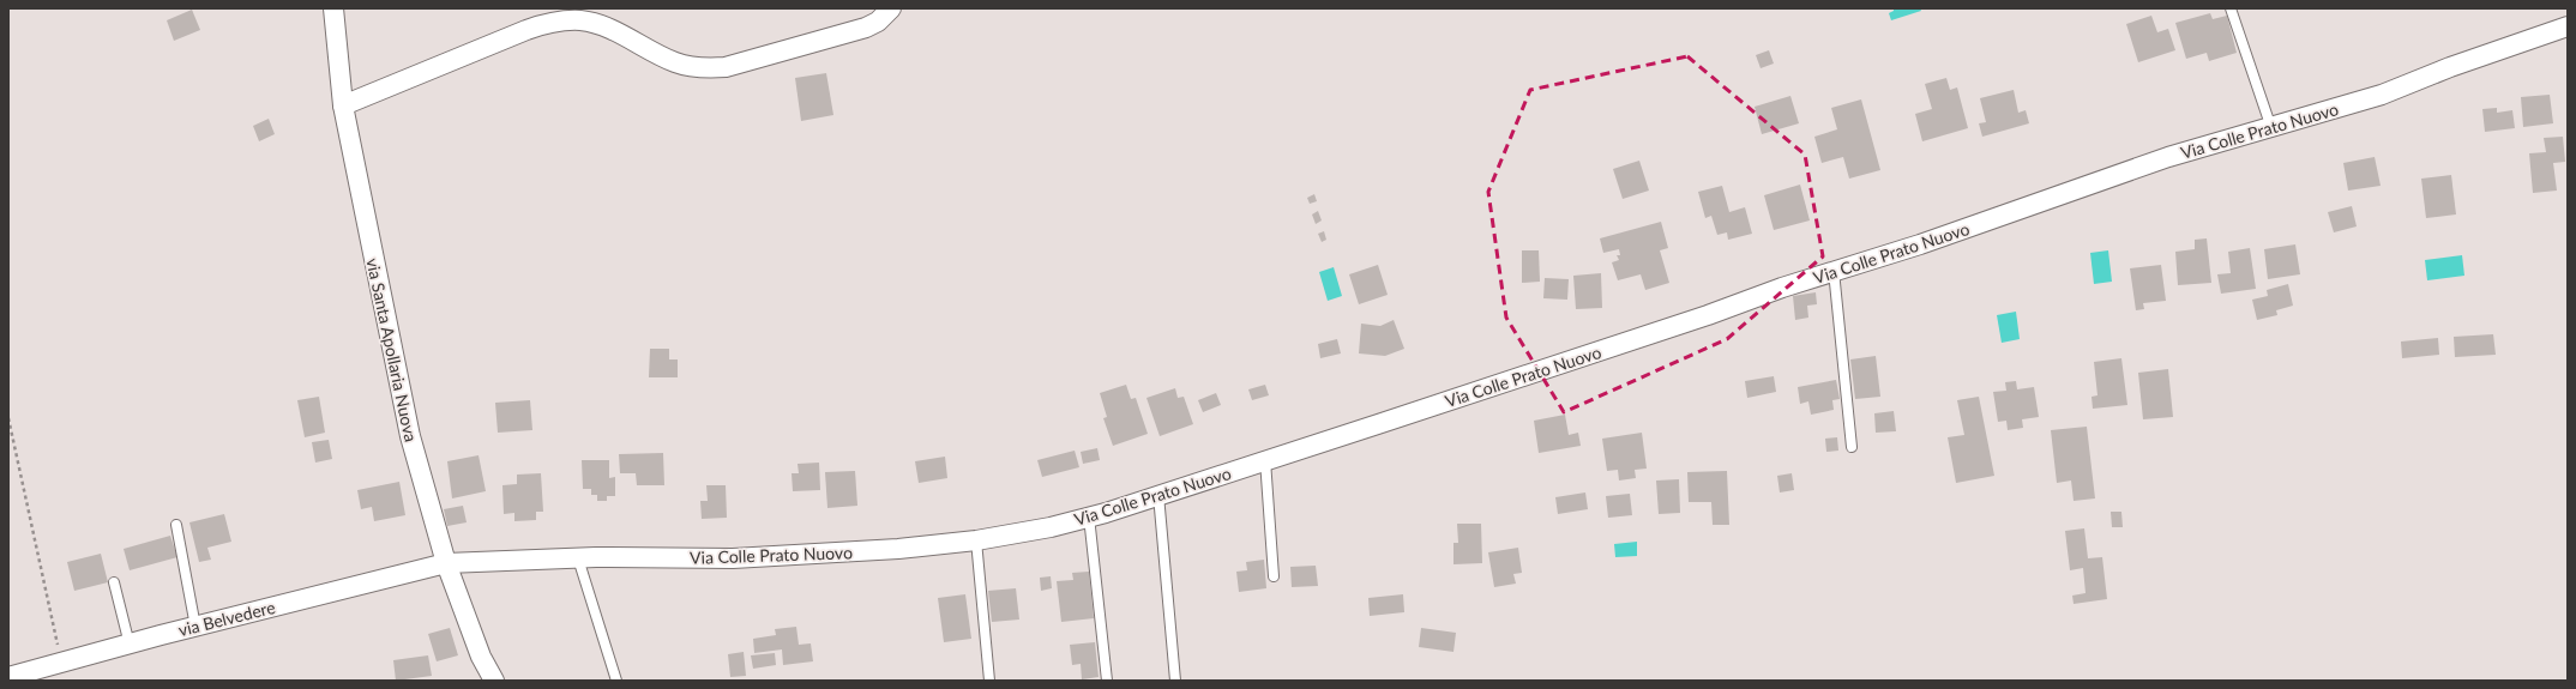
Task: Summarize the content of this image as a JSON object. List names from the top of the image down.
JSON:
{
  "streets": {
    "street": ["Via Colle Prato Nuovo", "via Santa Apollaria Nuova", "via Belvedere"]
  },
  "crossings": [
    ["Via Colle Prato Nuovo", "via Santa Apollaria Nuova"],
    ["Via Colle Prato Nuovo", "via Belvedere"],
    ["via Santa Apollaria Nuova", "via Belvedere"]
  ]
}
